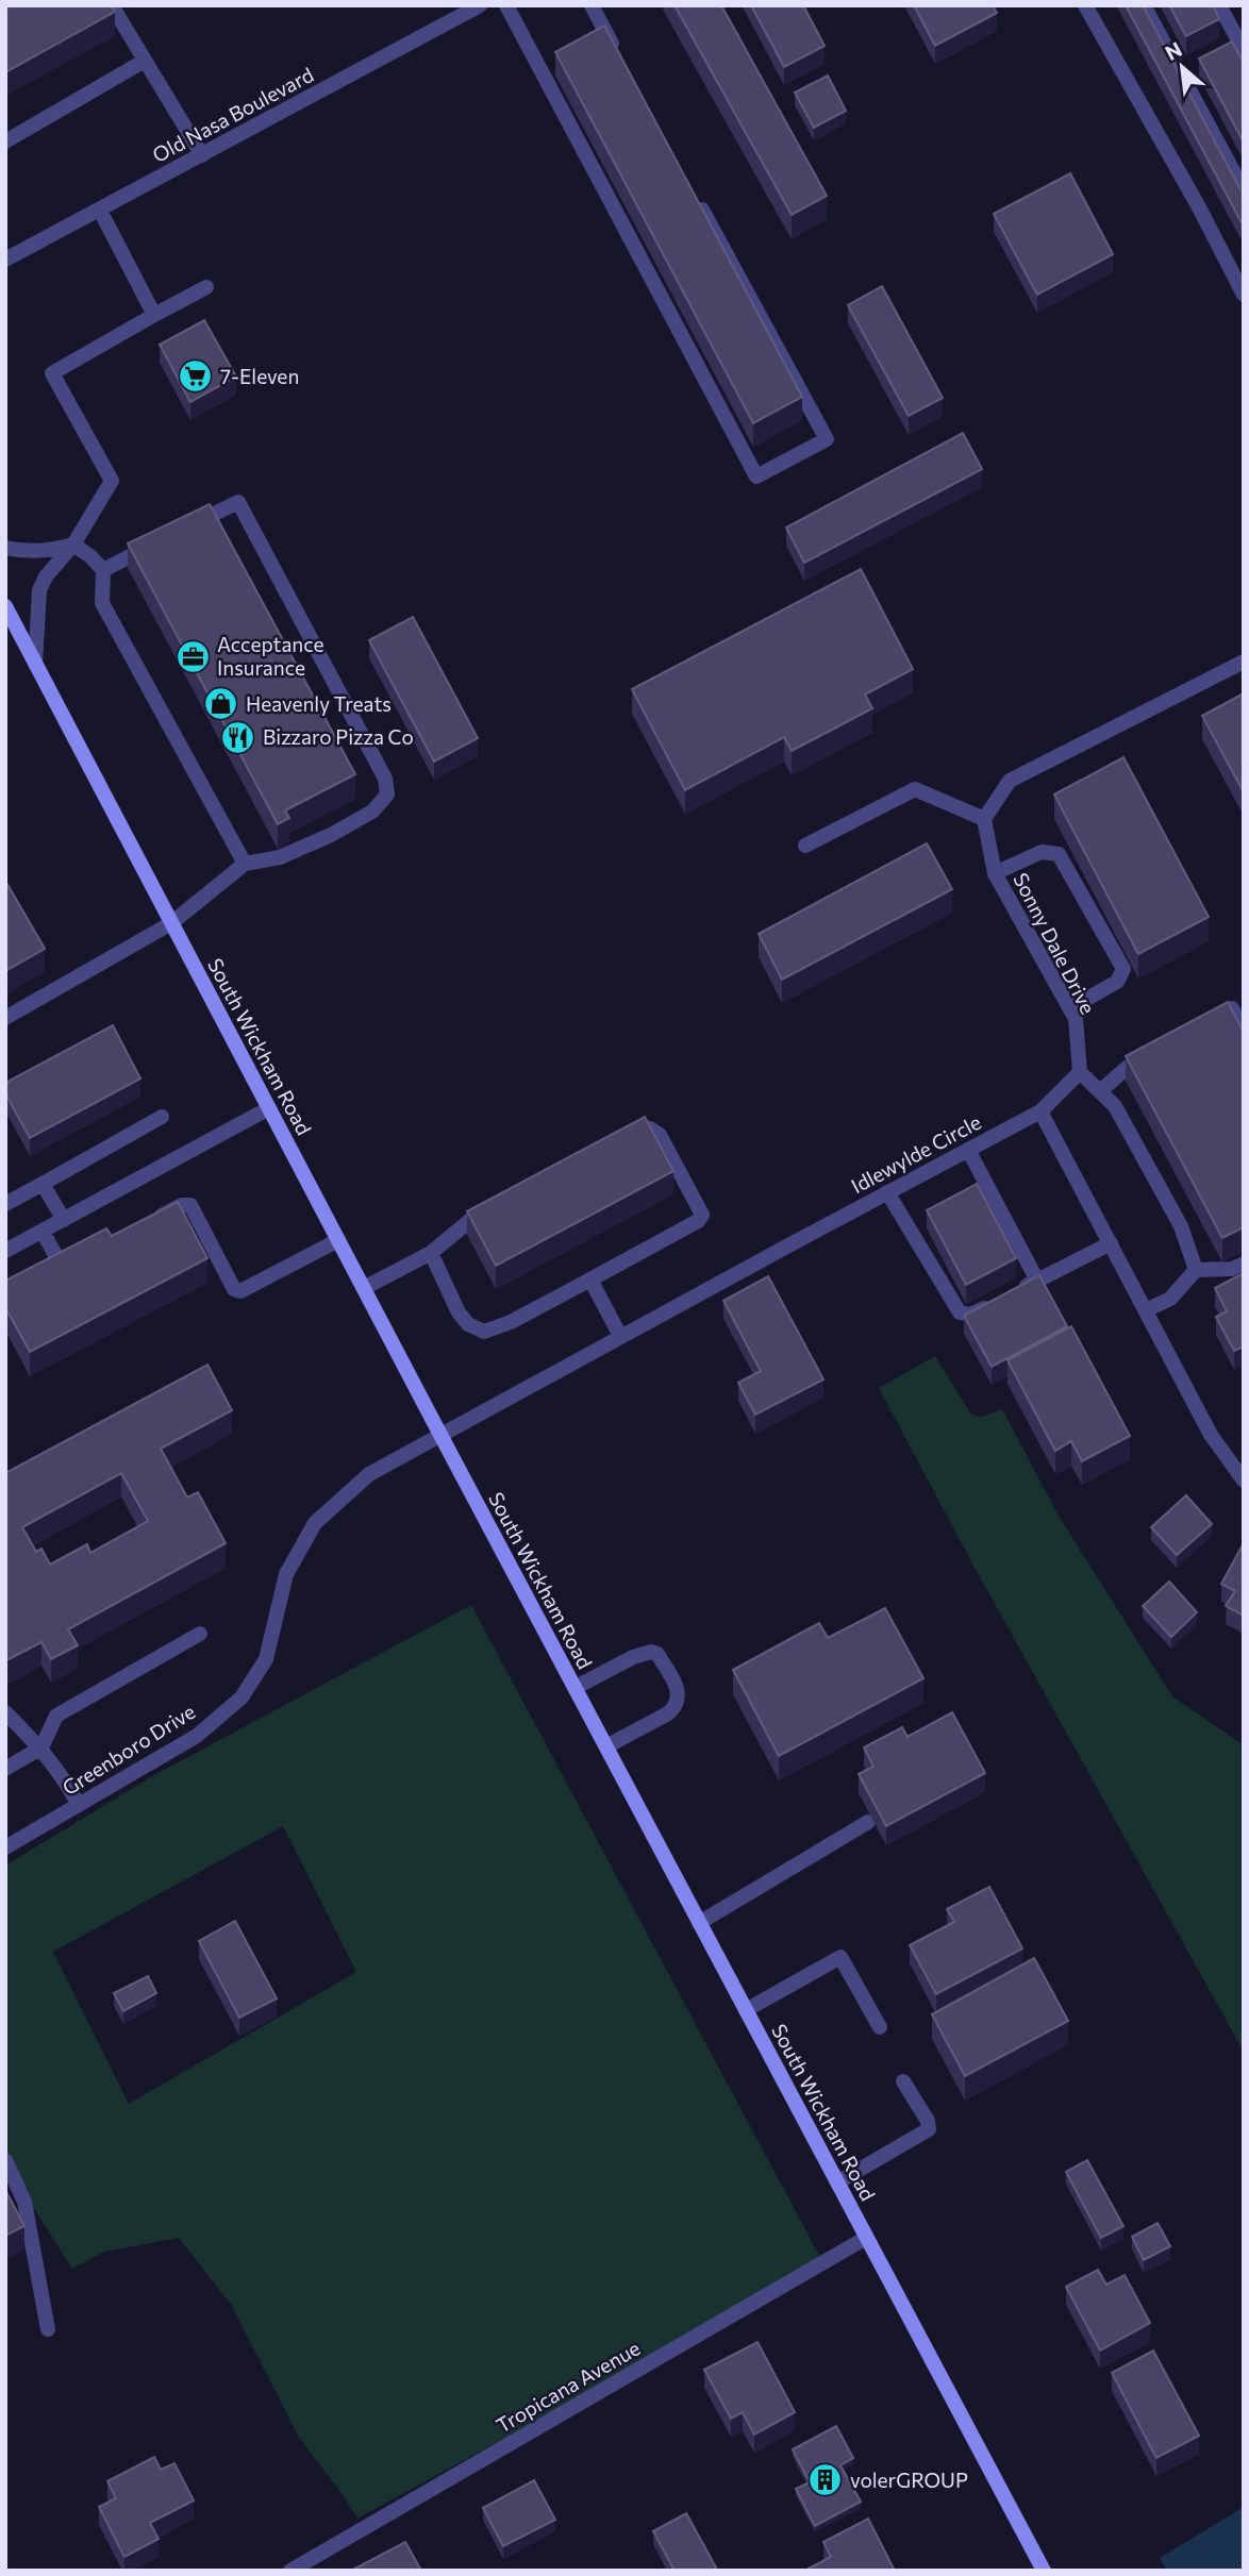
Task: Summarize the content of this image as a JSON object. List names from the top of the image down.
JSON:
{
  "streets": {
    "main road": ["South Wickham Road"],
    "street": [
      "Old Nasa Boulevard",
      "Sonny Dale Drive",
      "Idlewylde Circle",
      "Greenboro Drive",
      "Tropicana Avenue"
    ]
  },
  "crossings": [
    ["South Wickham Road", "Idlewylde Circle"],
    ["South Wickham Road", "Greenboro Drive"],
    ["South Wickham Road", "Tropicana Avenue"],
    ["Idlewylde Circle", "Greenboro Drive"]
  ],
  "places": {
    "supermarket": ["7-Eleven"],
    "office": ["Acceptance Insurance"],
    "shop": ["Heavenly Treats"],
    "restaurant": ["Bizzaro Pizza Co"],
    "building": ["volerGROUP"]
  },
  "north": "top left"
}
